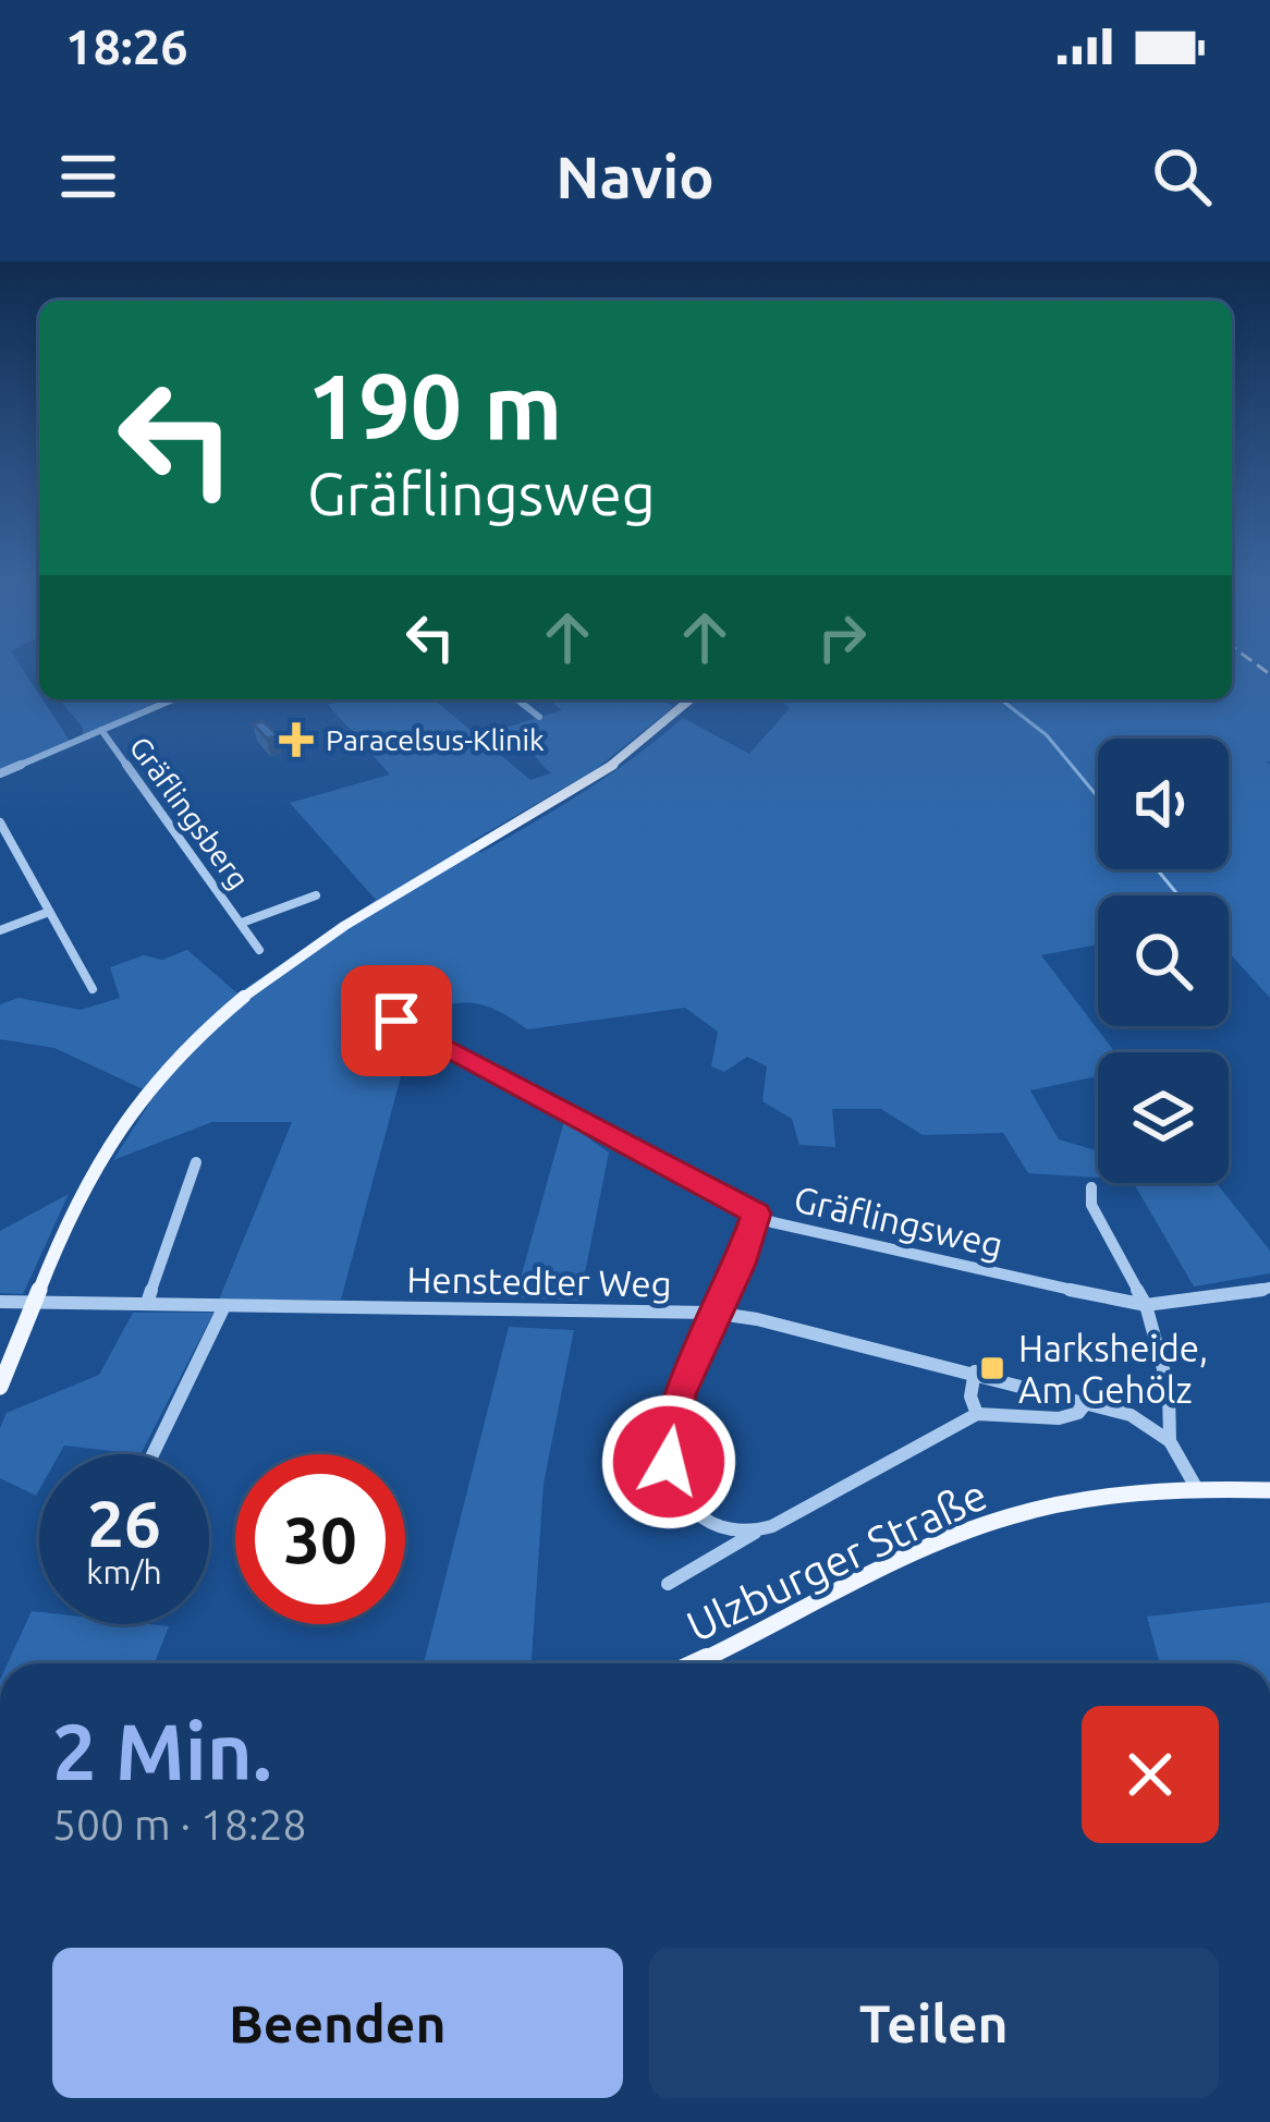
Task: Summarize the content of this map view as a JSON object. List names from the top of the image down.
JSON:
{
  "streets": {
    "main road": ["Ulzburger Straße"],
    "street": ["Gräflingsberg", "Gräflingsweg", "Henstedter Weg"]
  },
  "places": {
    "health": ["Paracelsus-Klinik"],
    "transit": ["Harksheide, Am Gehölz"]
  },
  "page": {
    "status": "18:26",
    "header": "Navio",
    "turn": ["190 m", "Gräflingsweg"],
    "speed": "26 km/h",
    "limit": "30",
    "heading": ["2 Min.", "500 m · 18:28"],
    "buttons": ["Beenden", "Teilen"]
  }
}
